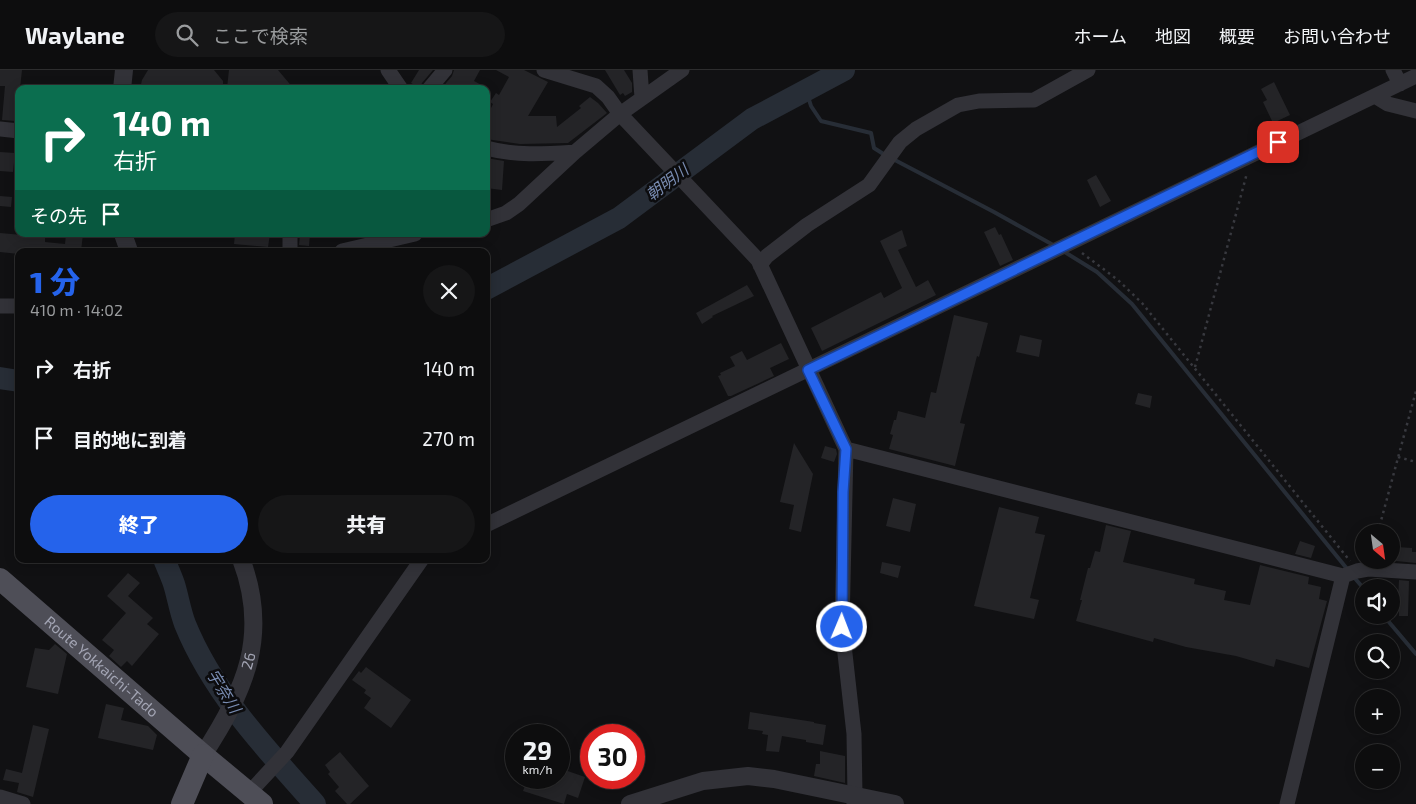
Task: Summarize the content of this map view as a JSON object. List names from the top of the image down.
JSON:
{
  "streets": {
    "main road": ["Route Yokkaichi-Tado"],
    "street": ["26"]
  },
  "crossings": [
    ["26", "Route Yokkaichi-Tado"]
  ],
  "water": ["朝明川", "宇奈川"],
  "north": "bottom right",
  "page": {
    "header": "Waylane",
    "search": "ここで検索",
    "nav": [
      "ホーム",
      "地図",
      "概要",
      "お問い合わせ"
    ],
    "turn": ["140 m", "右折"],
    "then": "その先",
    "heading": ["1 分", "410 m · 14:02"],
    "list": [
      {
        "name": "右折",
        "value": "140 m"
      },
      {
        "name": "目的地に到着",
        "value": "270 m"
      }
    ],
    "buttons": ["終了", "共有"],
    "map_buttons": ["+", "−"],
    "speed": "29 km/h",
    "limit": "30"
  }
}
